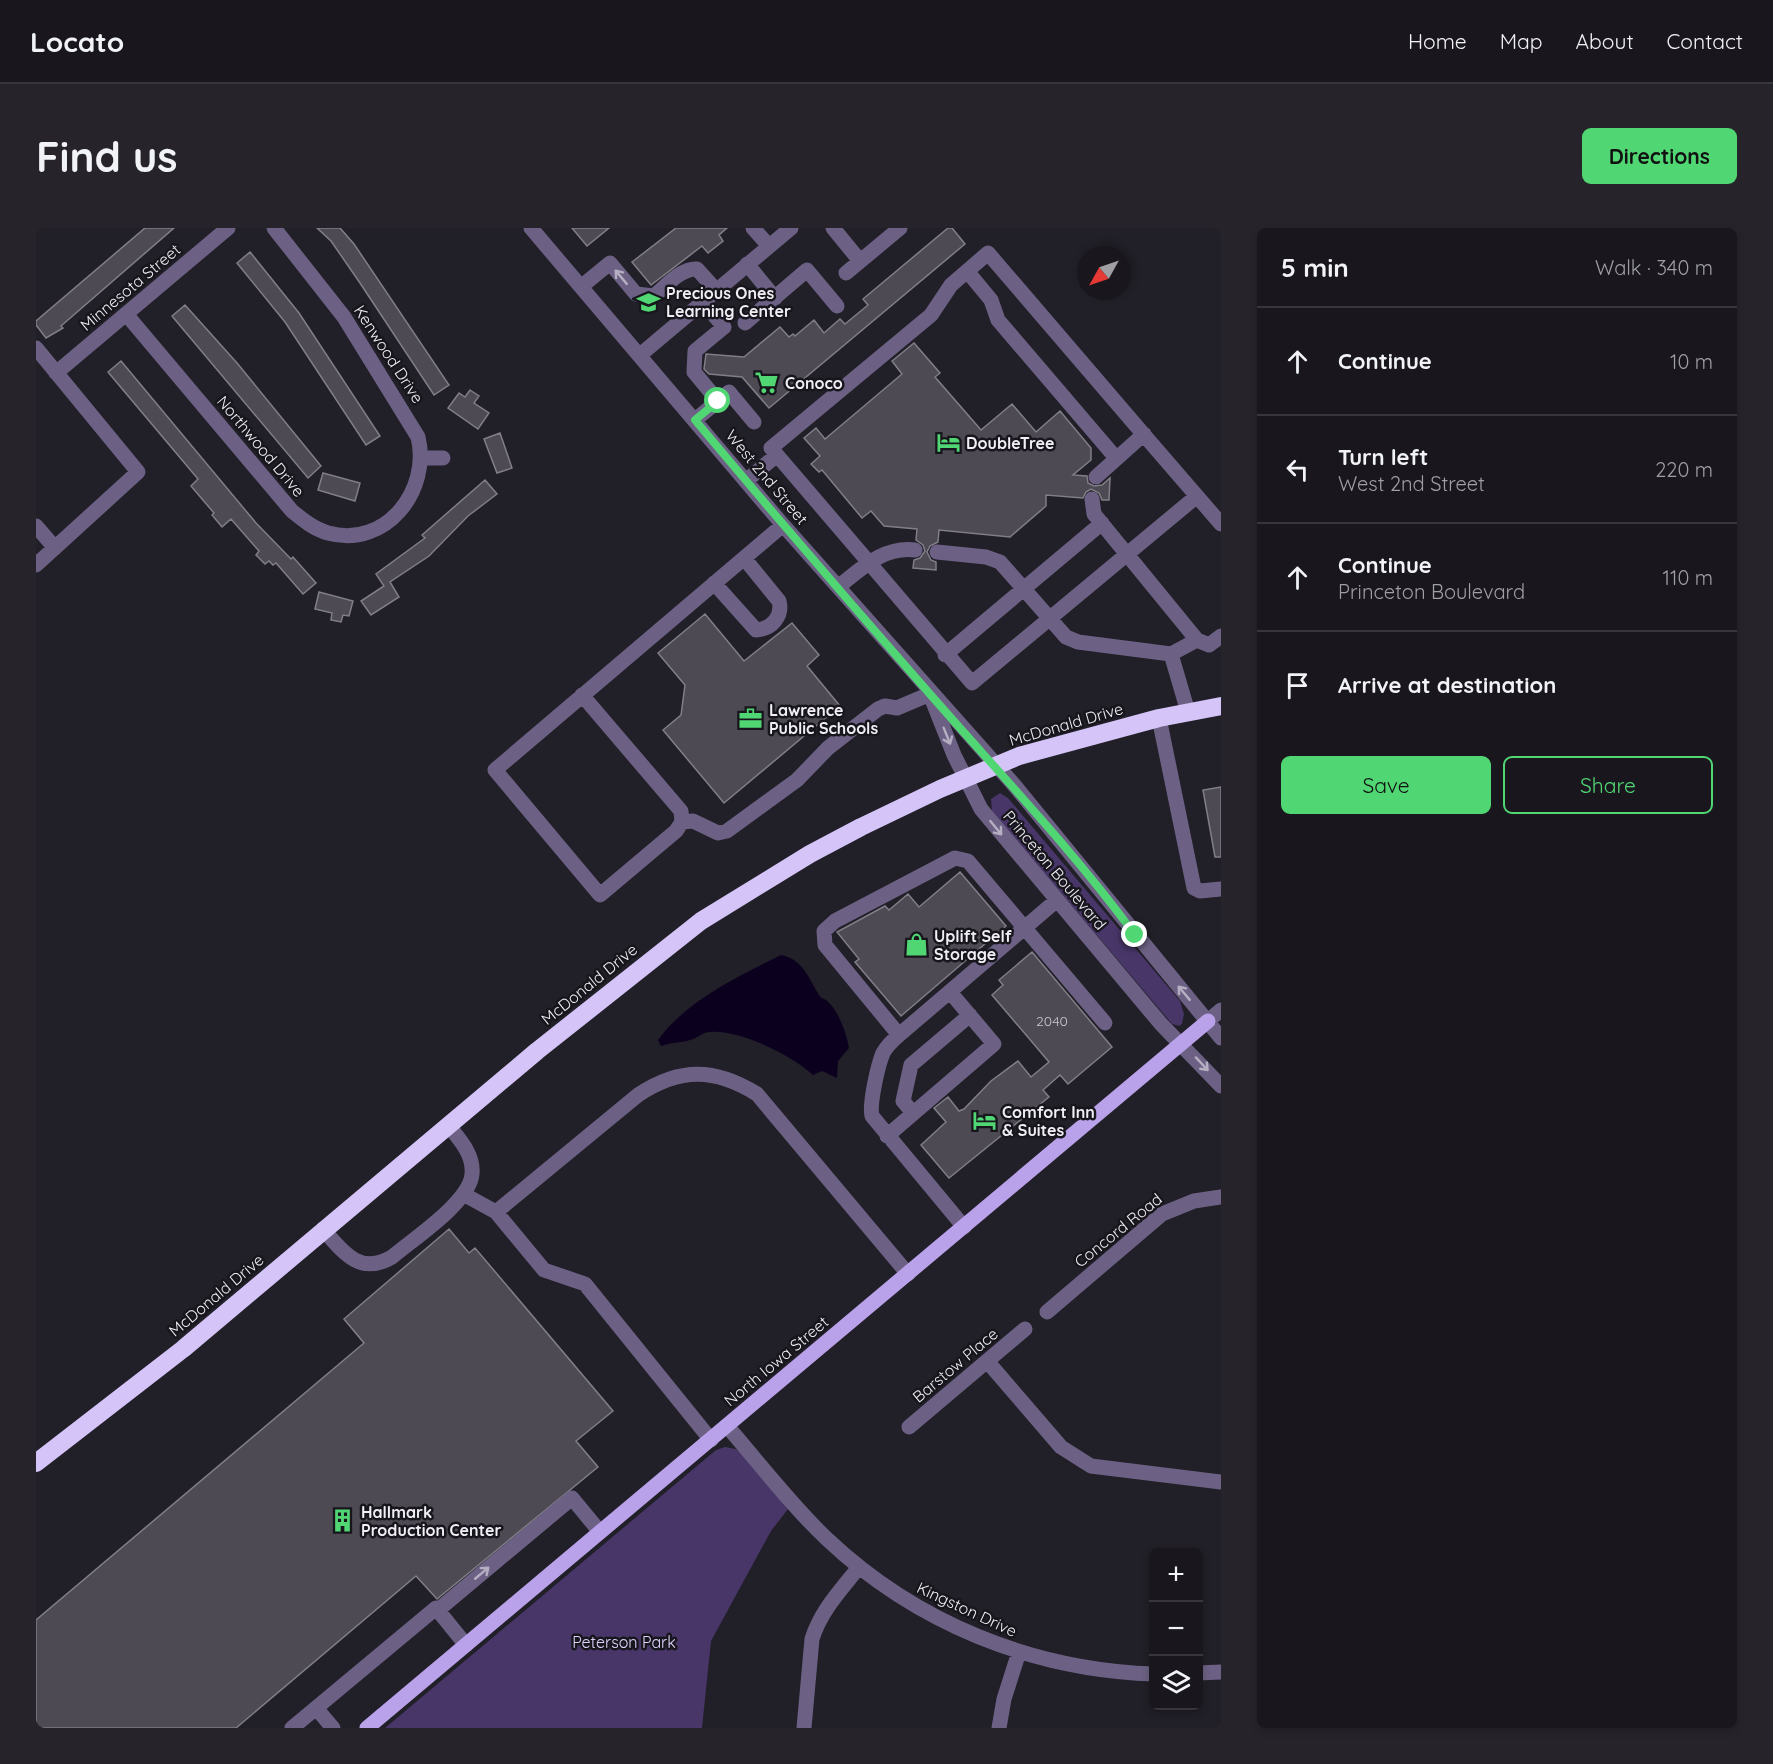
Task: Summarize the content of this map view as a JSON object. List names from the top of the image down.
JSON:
{
  "streets": {
    "highway": ["McDonald Drive"],
    "main road": ["North Iowa Street"],
    "street": [
      "Minnesota Street",
      "Kenwood Drive",
      "Northwood Drive",
      "West 2nd Street",
      "Princeton Boulevard",
      "Concord Road",
      "Barstow Place",
      "Kingston Drive"
    ]
  },
  "crossings": [
    ["Minnesota Street", "Northwood Drive"],
    ["Kenwood Drive", "Northwood Drive"],
    ["West 2nd Street", "McDonald Drive"],
    ["West 2nd Street", "Princeton Boulevard"],
    ["McDonald Drive", "Princeton Boulevard"],
    ["Princeton Boulevard", "North Iowa Street"],
    ["North Iowa Street", "Kingston Drive"]
  ],
  "parks": ["Peterson Park"],
  "places": {
    "school or university": ["Precious Ones Learning Center"],
    "supermarket": ["Conoco"],
    "hotel": ["DoubleTree", "Comfort Inn & Suites"],
    "office": ["Lawrence Public Schools"],
    "shop": ["Uplift Self Storage"],
    "building": ["Hallmark Production Center"]
  },
  "house_numbers": ["2040"],
  "north": "bottom left",
  "page": {
    "header": "Locato",
    "nav": [
      "Home",
      "Map",
      "About",
      "Contact"
    ],
    "buttons": [
      "Directions",
      ["Save", "Share"]
    ],
    "title": "Find us",
    "heading": ["5 min", "Walk · 340 m"],
    "list": [
      ["Continue", "10 m"],
      ["Turn left", "West 2nd Street", "220 m"],
      ["Continue", "Princeton Boulevard", "110 m"],
      "Arrive at destination"
    ],
    "map_buttons": ["+", "−"]
  }
}
